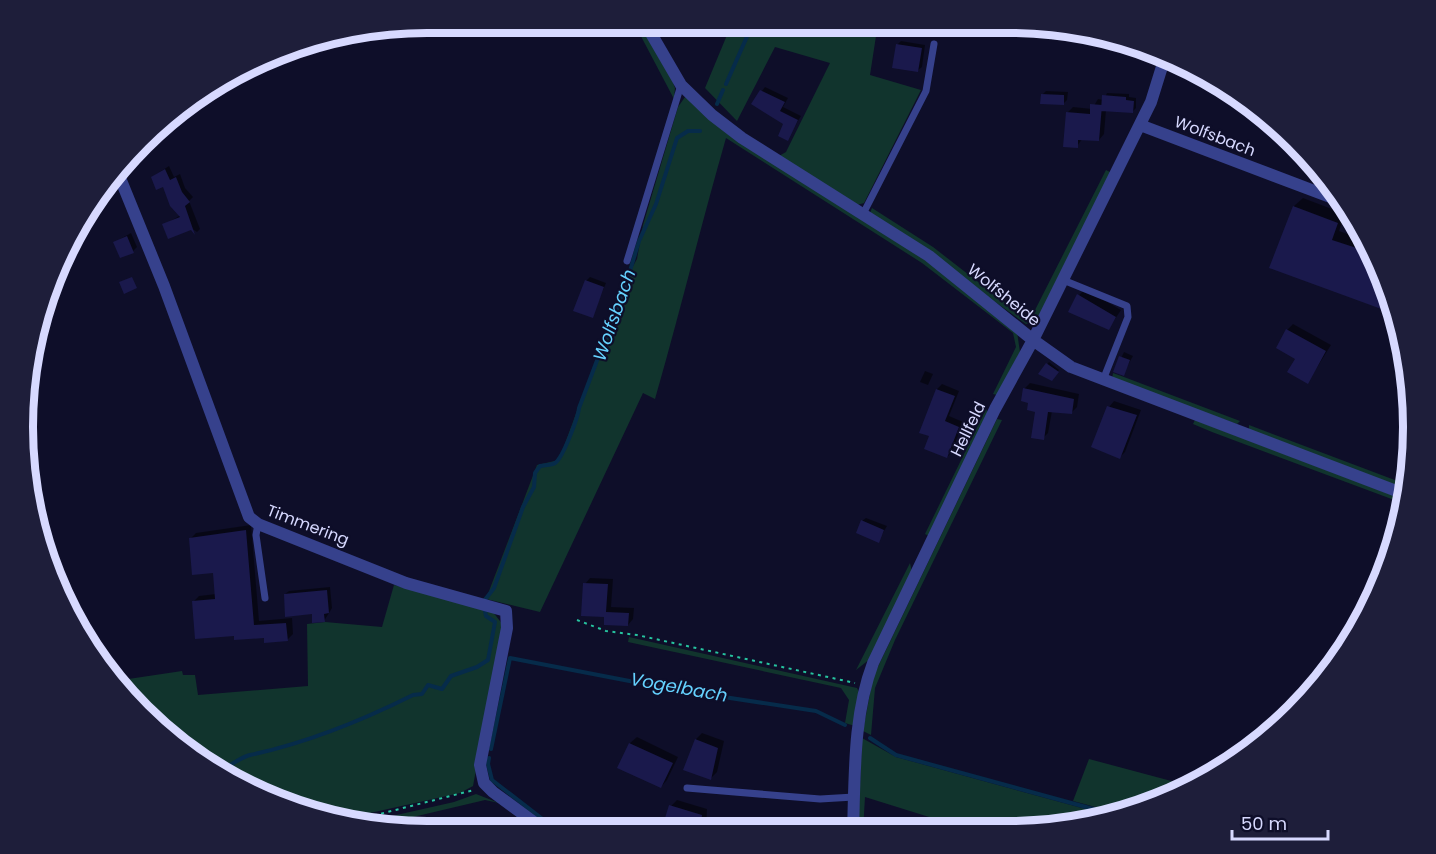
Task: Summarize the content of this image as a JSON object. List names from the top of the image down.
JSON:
{
  "streets": {
    "street": [
      "Wolfsbach",
      "Wolfsheide",
      "Hellfeld",
      "Timmering"
    ]
  },
  "crossings": [
    ["Wolfsbach", "Hellfeld"],
    ["Wolfsheide", "Hellfeld"]
  ],
  "water": ["Wolfsbach", "Vogelbach"],
  "scale_bar": "50 m"
}
